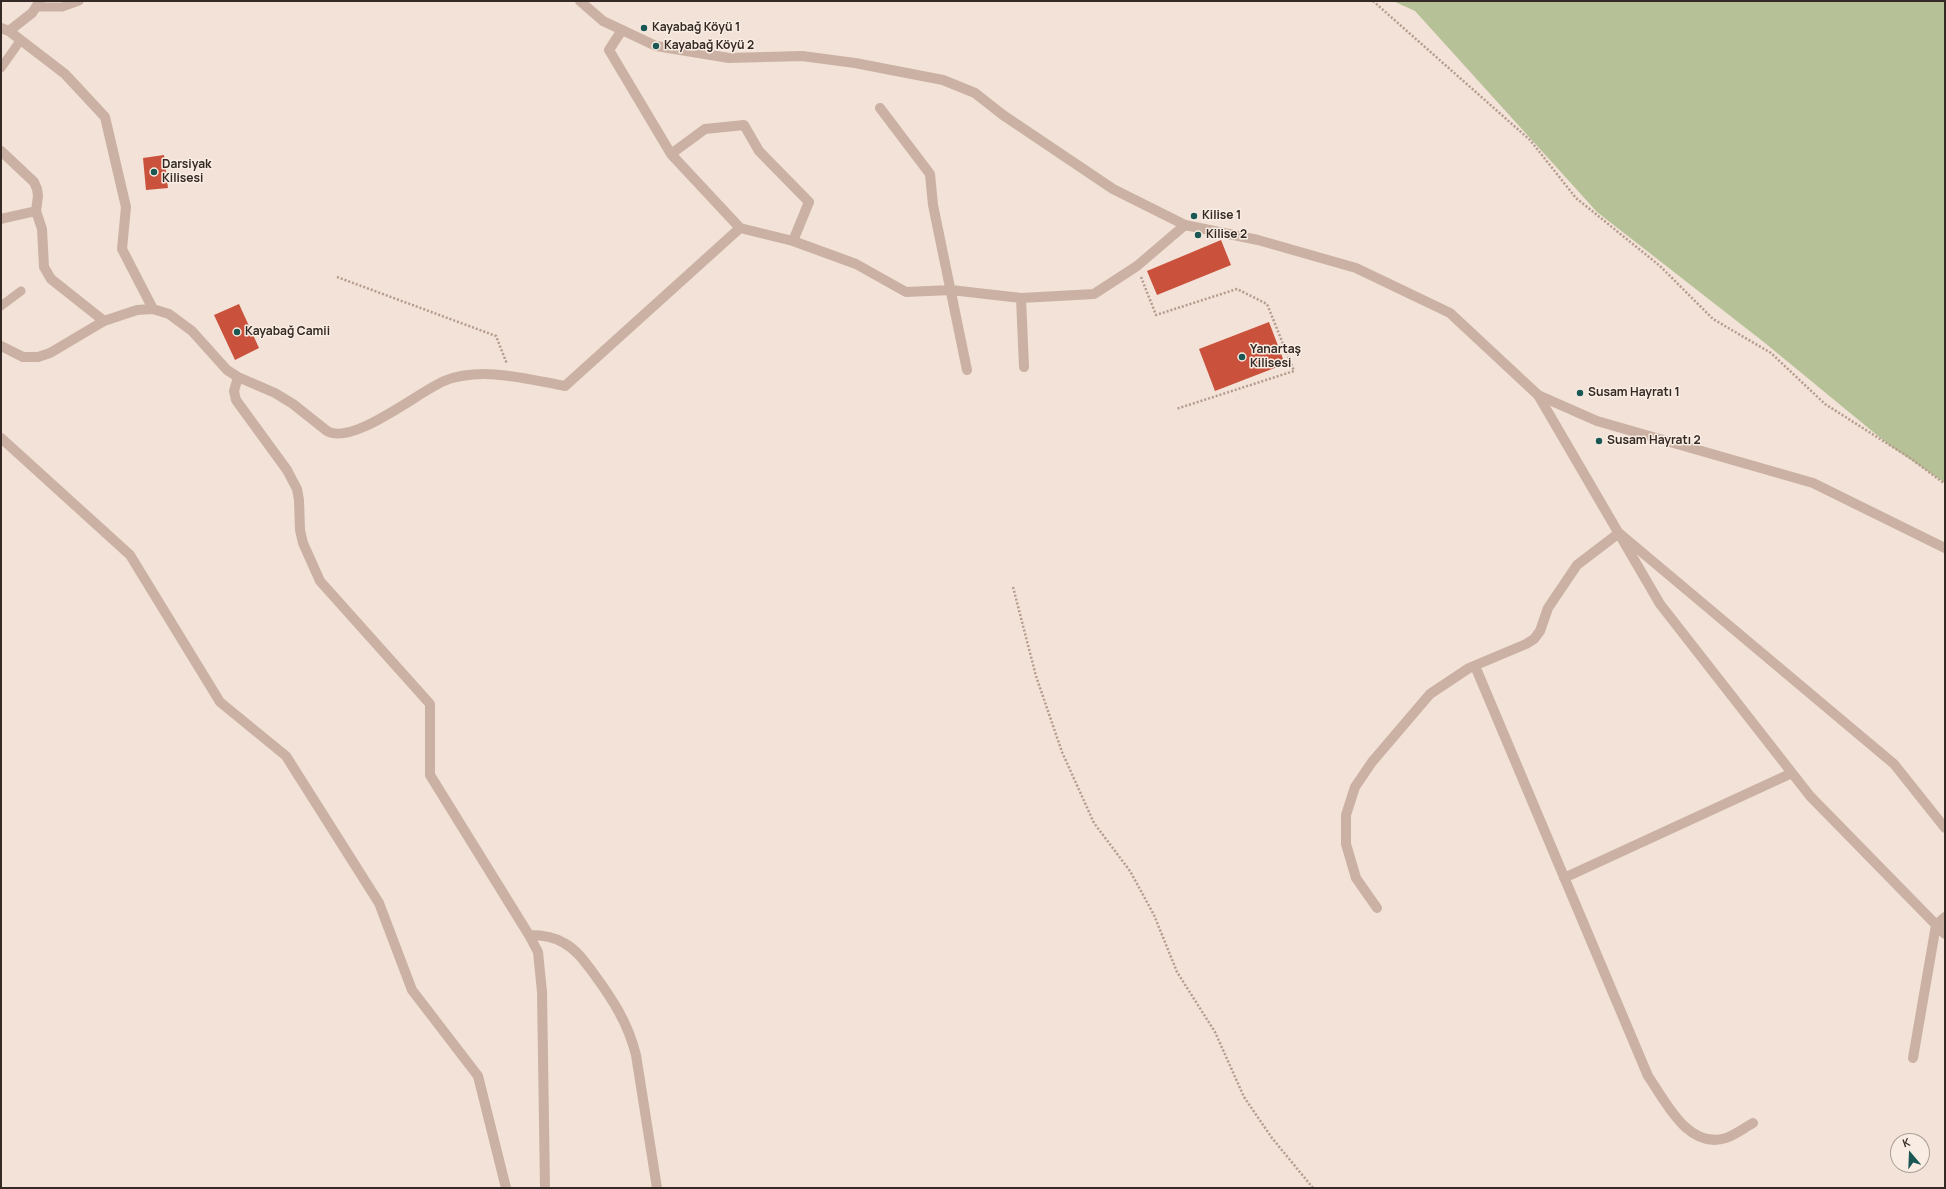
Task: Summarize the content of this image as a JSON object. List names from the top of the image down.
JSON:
{
  "places": [
    "Kayabağ Köyü 1",
    "Kayabağ Köyü 2",
    "Darsiyak Kilisesi",
    "Kilise 1",
    "Kilise 2",
    "Kayabağ Camii",
    "Yanartaş Kilisesi",
    "Susam Hayratı 1",
    "Susam Hayratı 2"
  ],
  "north": "top"
}
